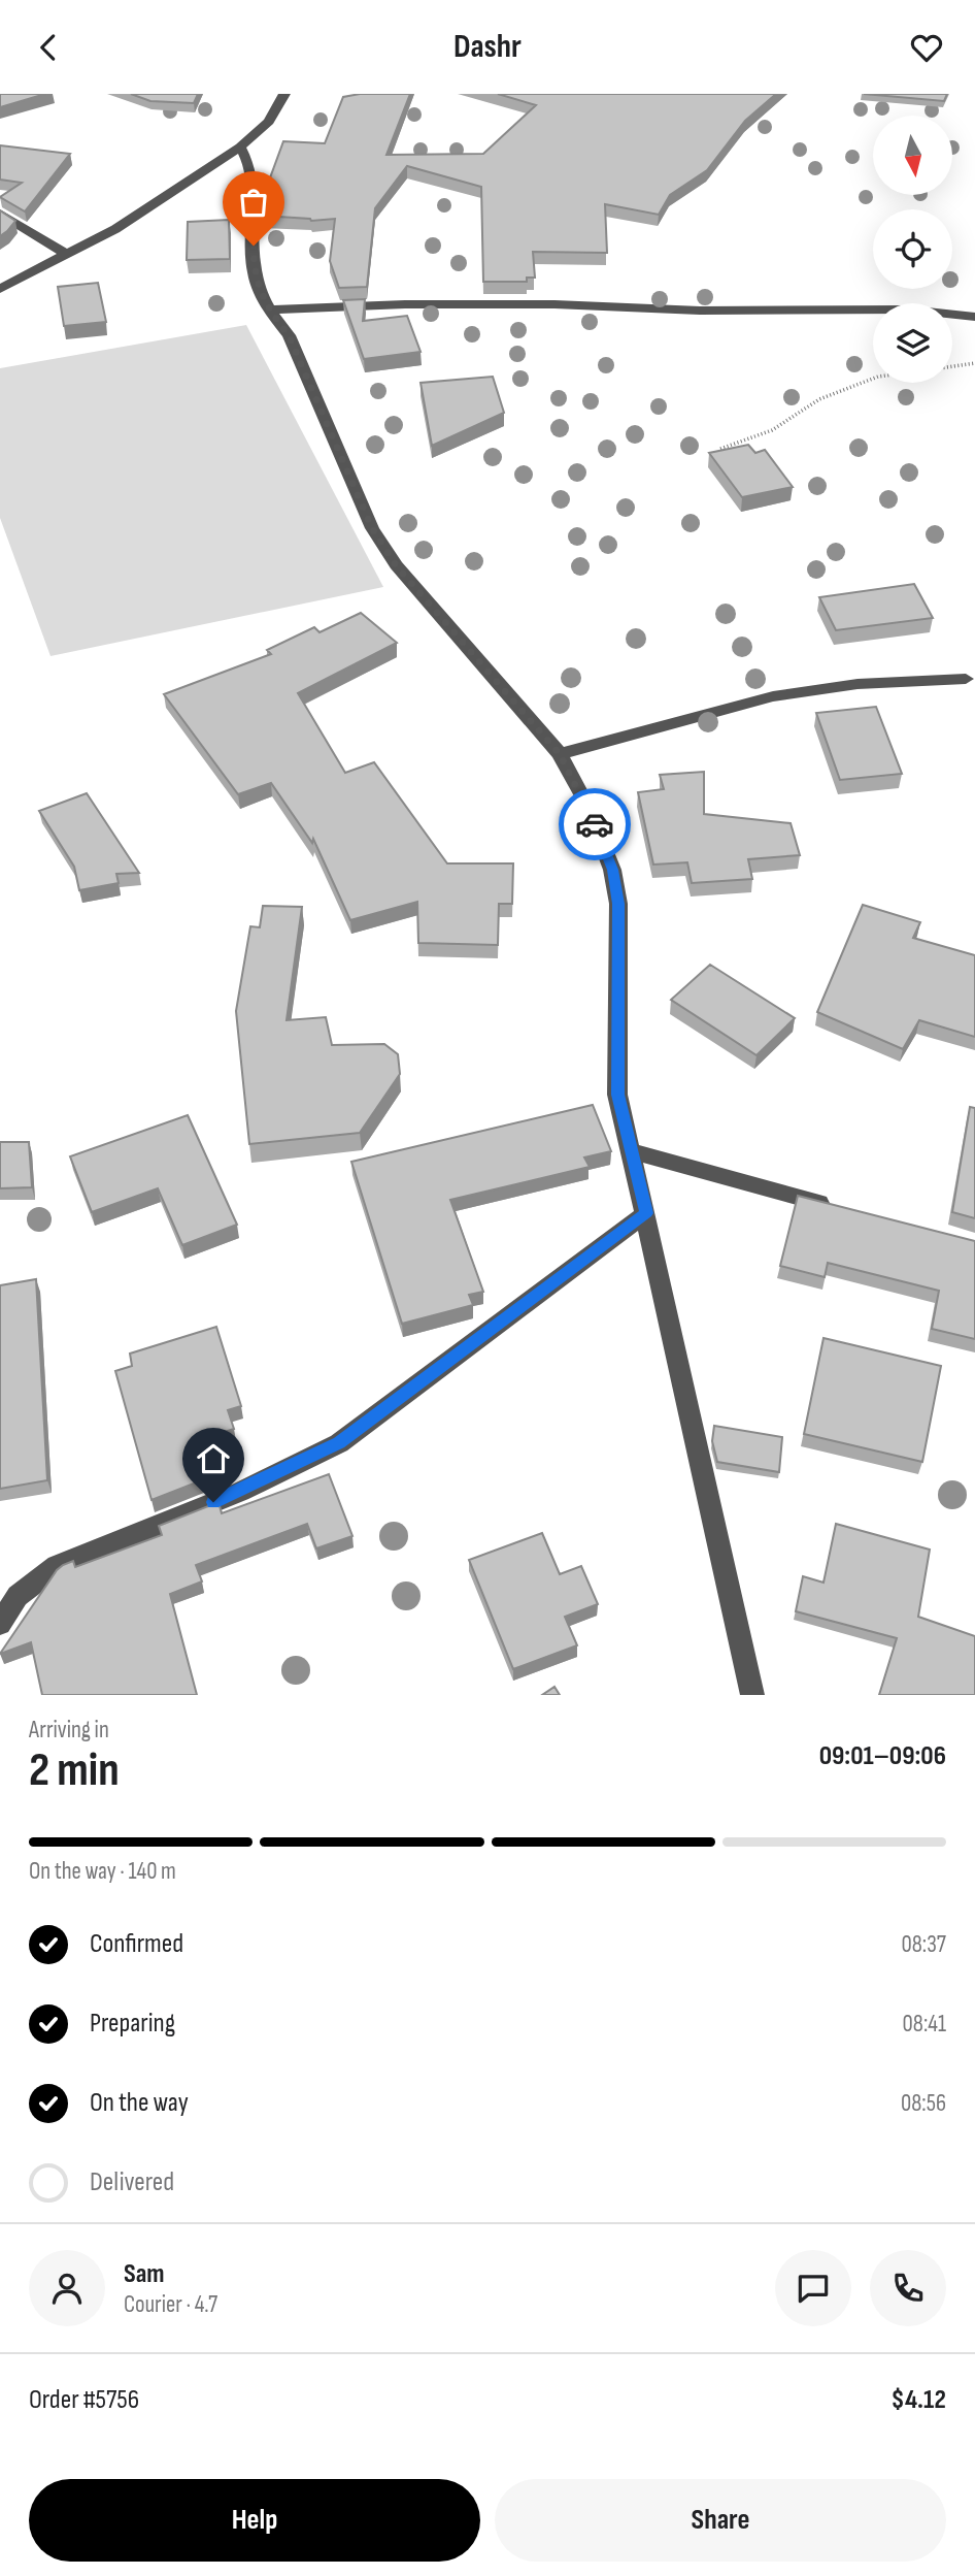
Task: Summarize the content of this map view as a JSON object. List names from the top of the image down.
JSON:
{
  "north": "bottom",
  "page": {
    "header": "Dashr",
    "heading": ["2 min", "Arriving in", "09:01–09:06"],
    "panel": [
      "Sam",
      "Courier · 4.7",
      "Order #5756",
      "$4.12"
    ],
    "bar": "On the way · 140 m",
    "list": [
      ["Confirmed", "08:37"],
      ["Preparing", "08:41"],
      ["On the way", "08:56"],
      "Delivered"
    ],
    "buttons": ["Help", "Share"]
  }
}
